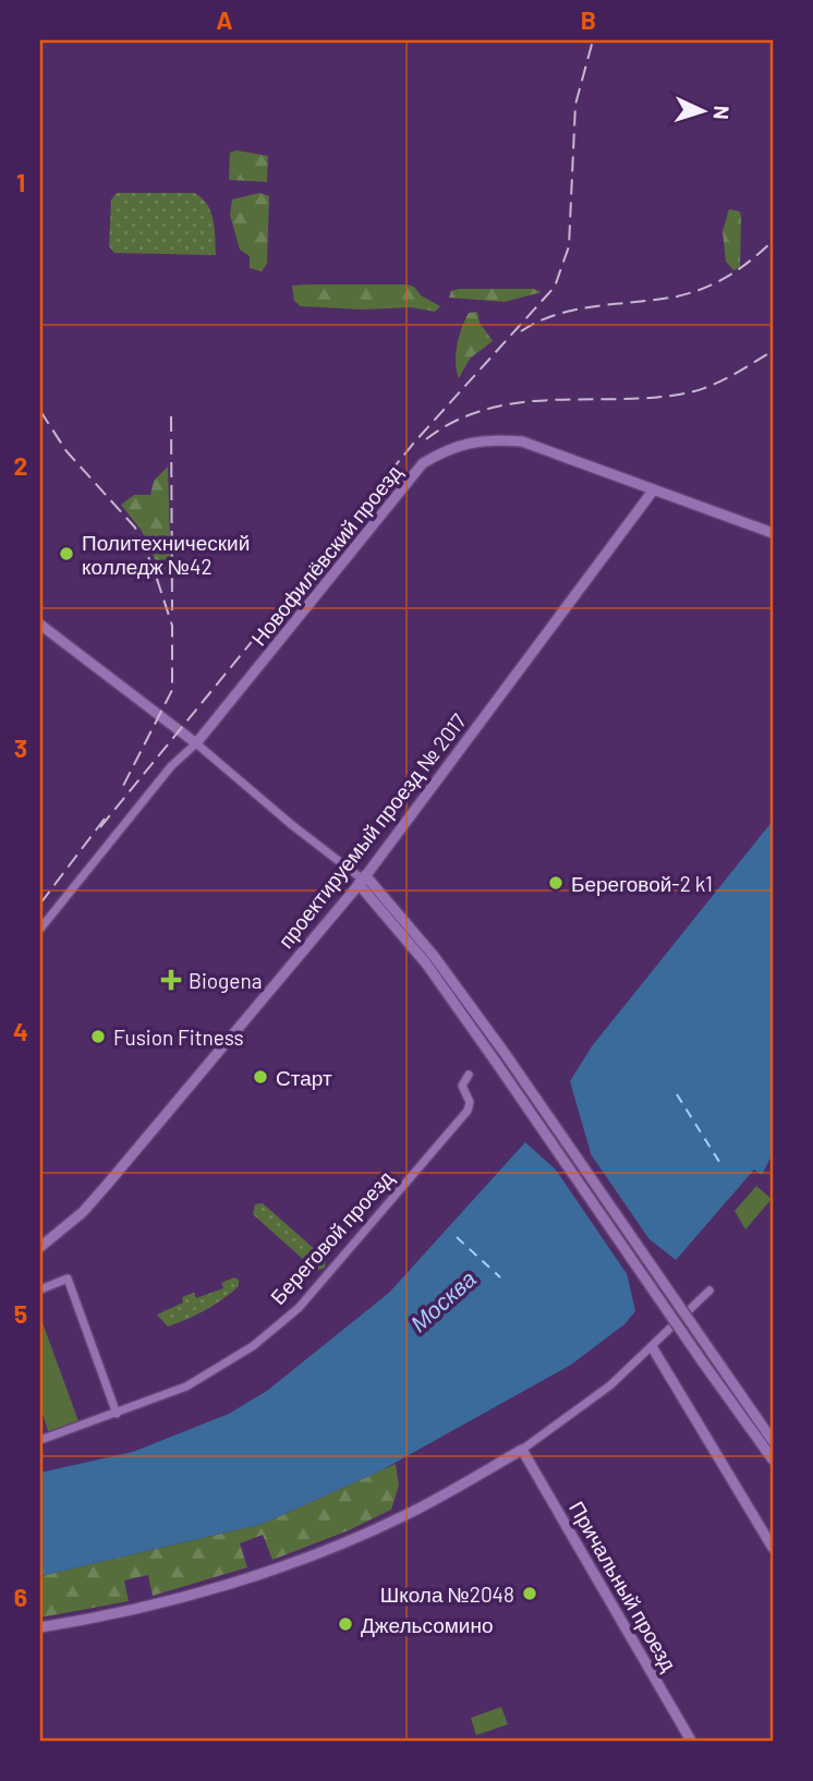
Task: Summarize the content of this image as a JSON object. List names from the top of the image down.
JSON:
{
  "streets": {
    "street": [
      "Новофилёвский проезд",
      "проектируемый проезд № 2017",
      "Береговой проезд",
      "Причальный проезд"
    ]
  },
  "crossings": [
    ["Новофилёвский проезд", "проектируемый проезд № 2017"]
  ],
  "water": ["Москва"],
  "places": {
    "other": [
      "Политехнический колледж №42",
      "Береговой-2 k1",
      "Fusion Fitness",
      "Старт",
      "Школа №2048",
      "Джельсомино"
    ],
    "health": ["Biogena"]
  },
  "north": "right",
  "grid": {
    "columns": ["A", "B"],
    "rows": [
      "1",
      "2",
      "3",
      "4",
      "5",
      "6"
    ]
  }
}
